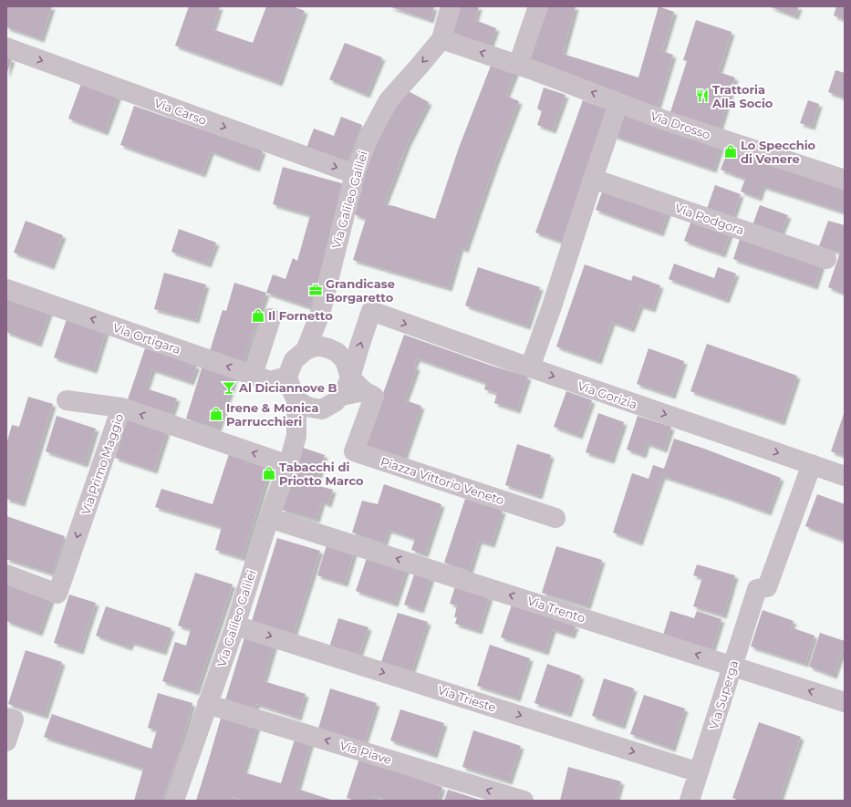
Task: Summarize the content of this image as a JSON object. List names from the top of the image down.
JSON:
{
  "streets": {
    "street": [
      "Via Carso",
      "Via Drosso",
      "Via Galileo Galilei",
      "Via Podgora",
      "Via Ortigara",
      "Via Gorizia",
      "Via Primo Maggio",
      "Piazza Vittorio Veneto",
      "Via Trento",
      "Via Superga",
      "Via Trieste",
      "Via Piave"
    ]
  },
  "crossings": [
    ["Via Carso", "Via Galileo Galilei"],
    ["Via Drosso", "Via Galileo Galilei"],
    ["Via Galileo Galilei", "Via Ortigara"],
    ["Via Galileo Galilei", "Via Gorizia"],
    ["Via Galileo Galilei", "Via Primo Maggio"],
    ["Via Galileo Galilei", "Piazza Vittorio Veneto"],
    ["Via Galileo Galilei", "Via Trento"],
    ["Via Galileo Galilei", "Via Trieste"],
    ["Via Galileo Galilei", "Via Piave"],
    ["Via Ortigara", "Via Gorizia"],
    ["Via Ortigara", "Piazza Vittorio Veneto"],
    ["Via Gorizia", "Piazza Vittorio Veneto"],
    ["Via Gorizia", "Via Superga"],
    ["Via Trento", "Via Superga"],
    ["Via Superga", "Via Trieste"]
  ],
  "one_way": [
    "Via Carso",
    "Via Drosso",
    "Via Ortigara",
    "Via Gorizia",
    "Via Trento",
    "Via Trieste",
    "Via Piave"
  ],
  "places": {
    "restaurant": ["Trattoria Alla Socio"],
    "shop": [
      "Lo Specchio di Venere",
      "Il Fornetto",
      "Irene & Monica Parrucchieri",
      "Tabacchi di Priotto Marco"
    ],
    "office": ["Grandicase Borgaretto"],
    "bar": ["Al Diciannove B"]
  }
}
